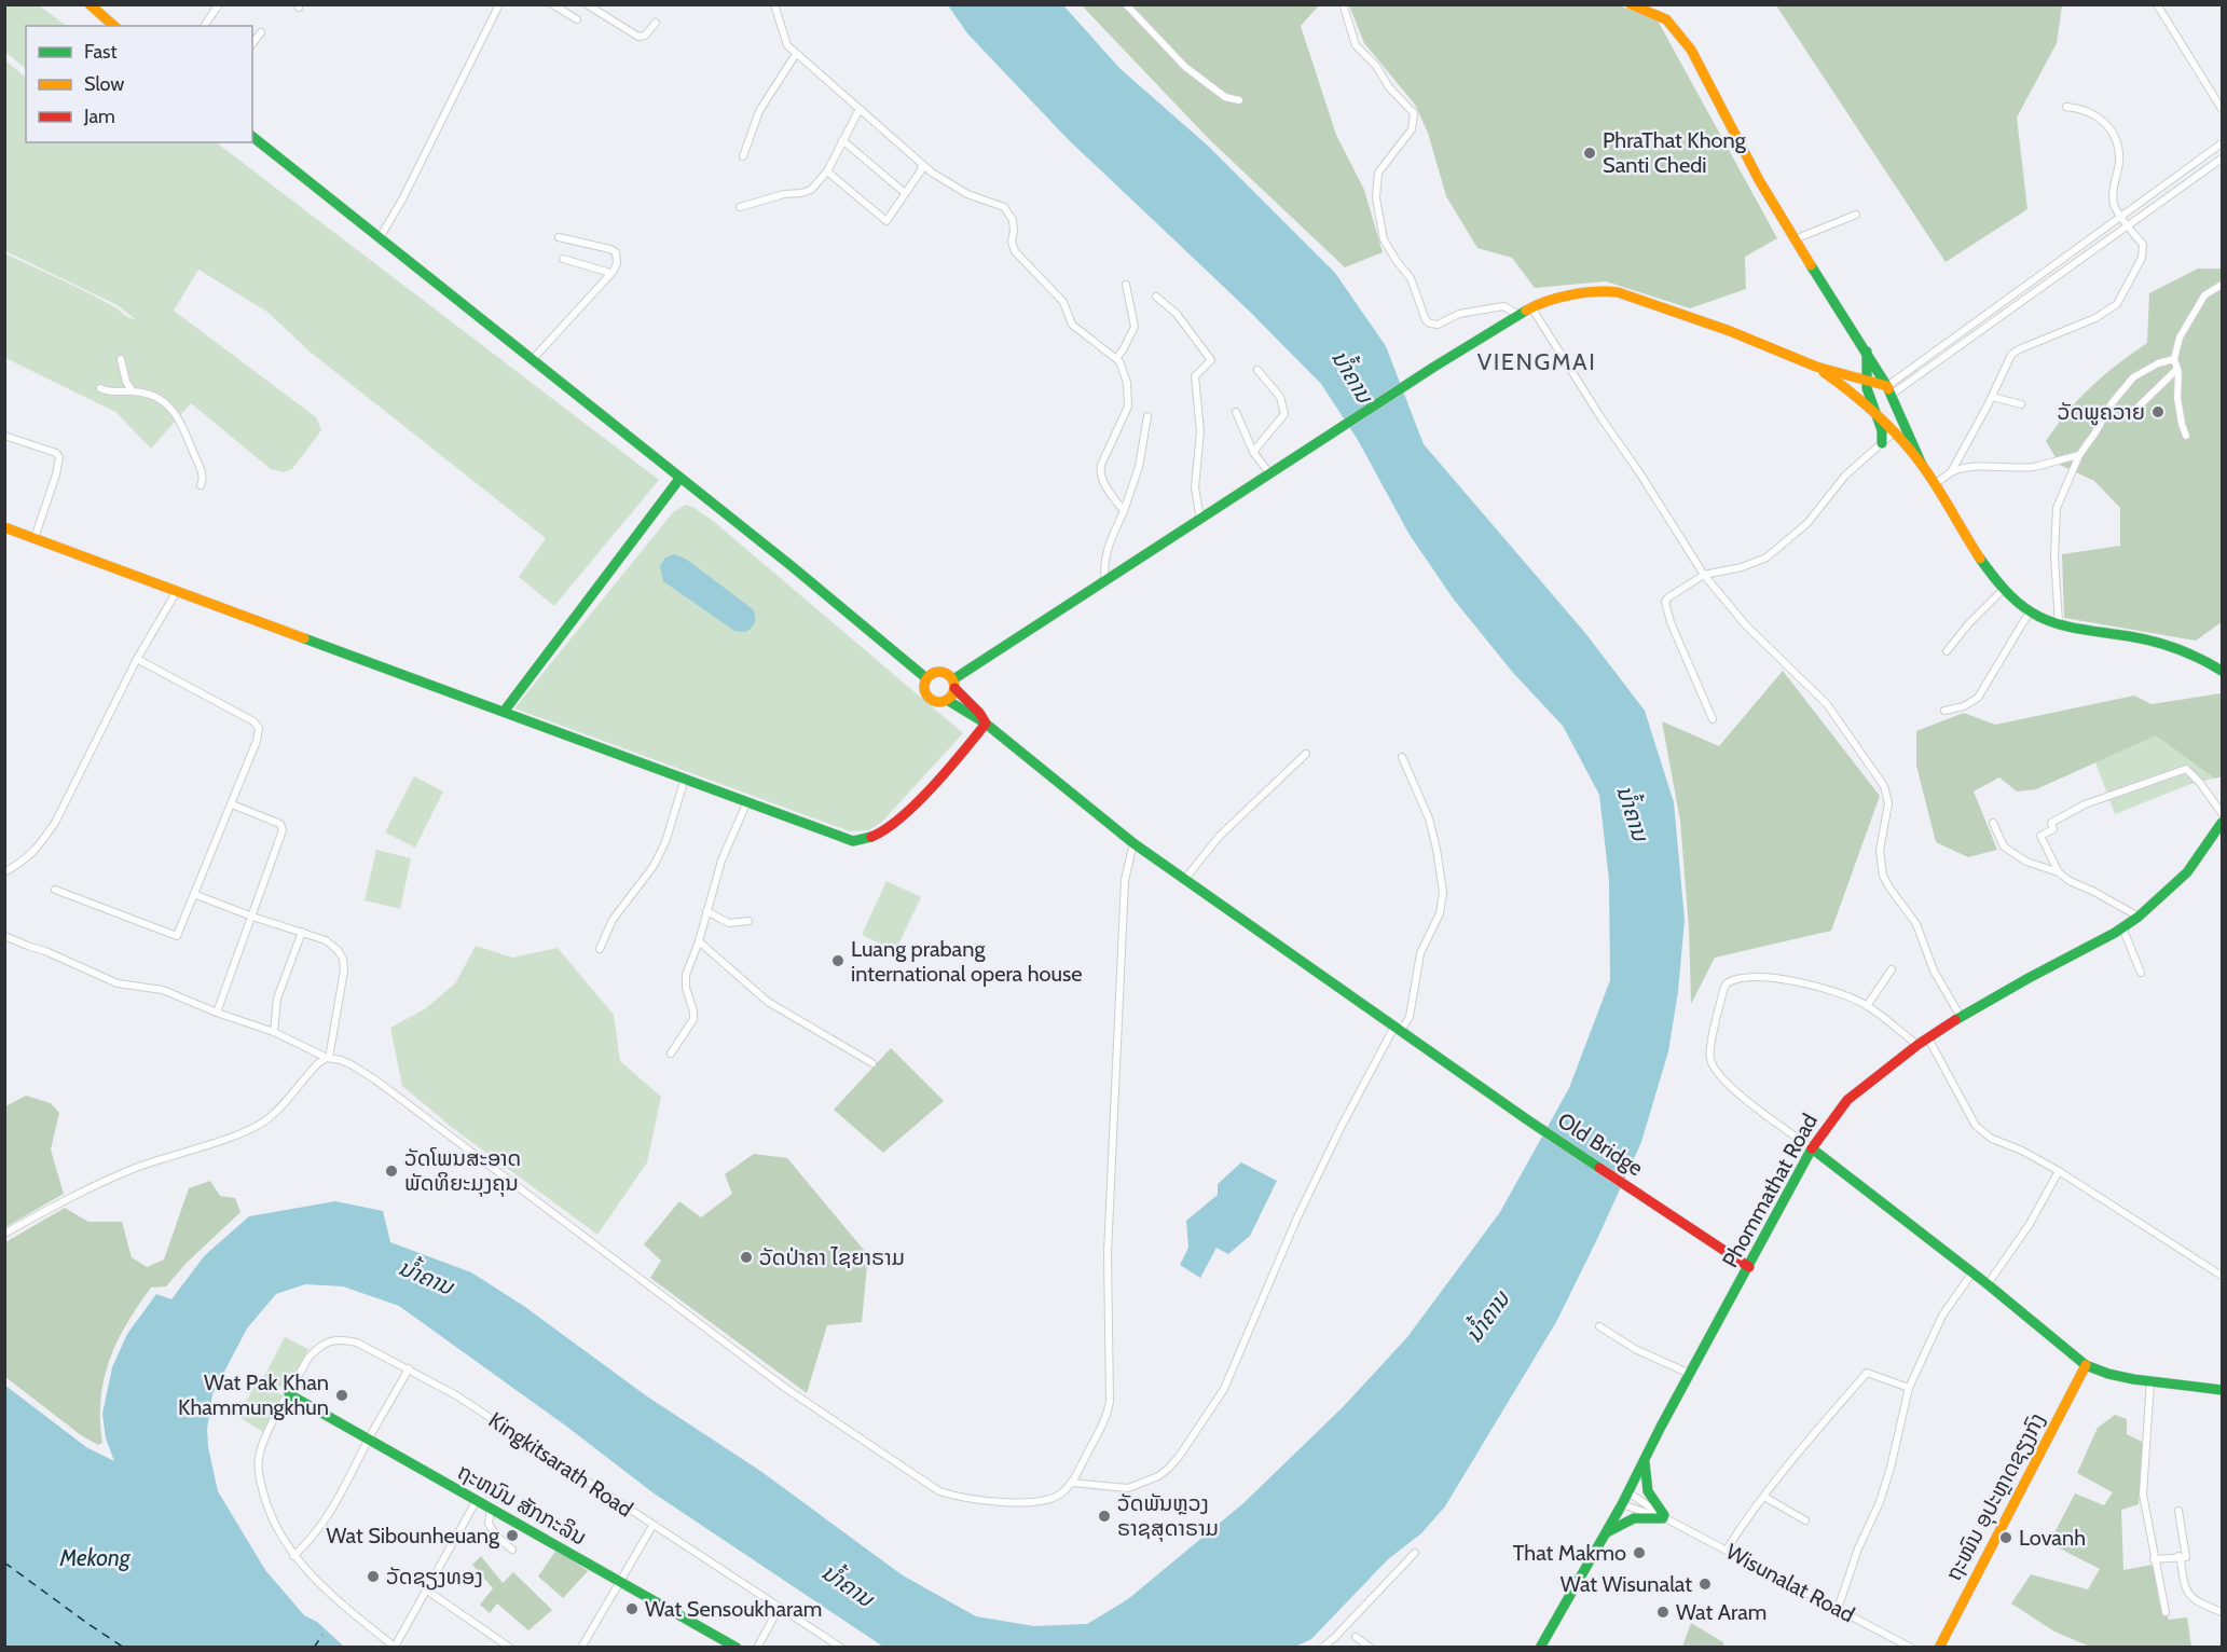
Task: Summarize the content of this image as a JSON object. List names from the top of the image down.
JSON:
{
  "streets": {
    "street": [
      "Old Bridge",
      "Phommathat Road",
      "Kingkitsarath Road",
      "ຖະໜົນ ອຸປະຫຼາດຊຽງກົງ",
      "ຖະຫນົນ ສັກກະລິນ",
      "Wisunalat Road"
    ]
  },
  "crossings": [
    ["Old Bridge", "Phommathat Road"],
    ["Phommathat Road", "Wisunalat Road"],
    ["Kingkitsarath Road", "ຖະຫນົນ ສັກກະລິນ"]
  ],
  "districts": ["VIENGMAI"],
  "water": ["ນ້ຳຄານ", "Mekong"],
  "places": [
    "PhraThat Khong Santi Chedi",
    "ວັດພູຄວາຍ",
    "Luang prabang international opera house",
    "ວັດໂພນສະອາດ ພັດທິຍະມຸງຄຸນ",
    "ວັດປ່າຄາ ໄຊຍາຣາມ",
    "Wat Pak Khan Khammungkhun",
    "ວັດພັນຫຼວງ ຣາຊສຸດາຣາມ",
    "Wat Sibounheuang",
    "Lovanh",
    "That Makmo",
    "ວັດຊຽງທອງ",
    "Wat Wisunalat",
    "Wat Sensoukharam",
    "Wat Aram"
  ],
  "legend": ["Fast", "Slow", "Jam"]
}
